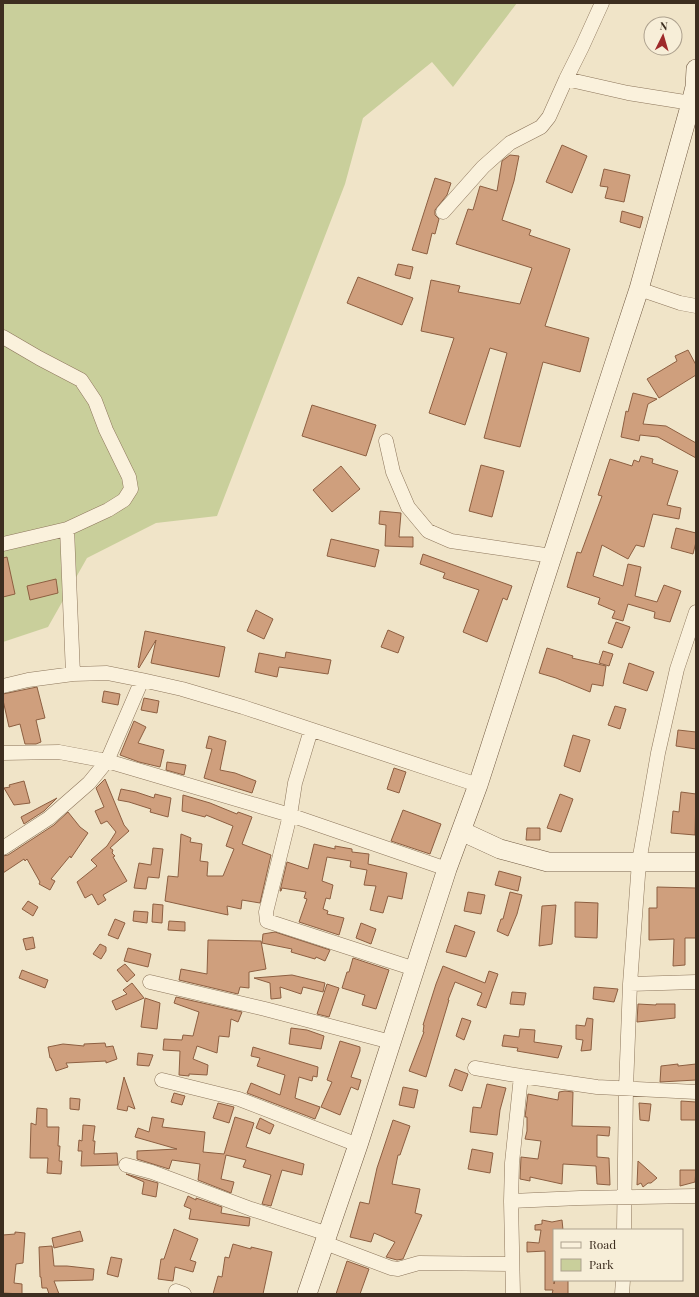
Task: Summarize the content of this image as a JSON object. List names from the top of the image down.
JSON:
{
  "legend": ["Road", "Park"],
  "north": "top"
}
